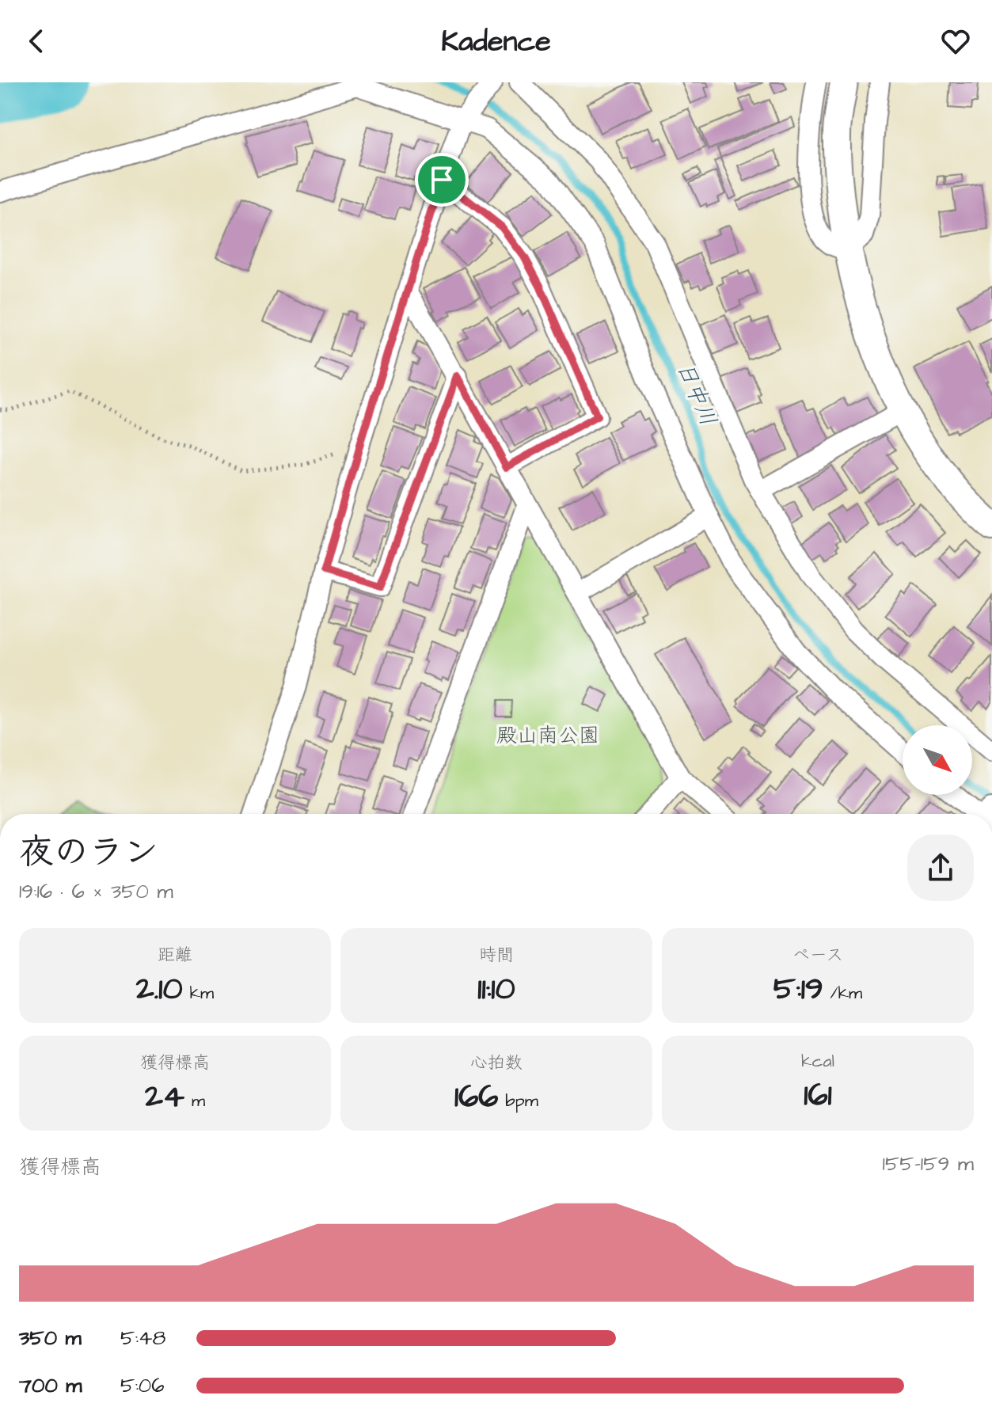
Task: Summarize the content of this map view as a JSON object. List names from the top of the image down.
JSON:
{
  "water": ["日中川"],
  "parks": ["殿山南公園"],
  "north": "bottom right",
  "page": {
    "header": "Kadence",
    "heading": ["夜のラン", "19:16 · 6 × 350 m"],
    "stats": [
      ["距離", "2.10 km"],
      ["時間", "11:10"],
      ["ペース", "5:19 /km"],
      ["獲得標高", "24 m"],
      ["心拍数", "166 bpm"],
      ["kcal", "161"]
    ],
    "chart": ["獲得標高", "155–159 m"],
    "list": [
      {
        "name": "350 m",
        "note": "5:48"
      },
      {
        "name": "700 m",
        "note": "5:06"
      }
    ]
  }
}
